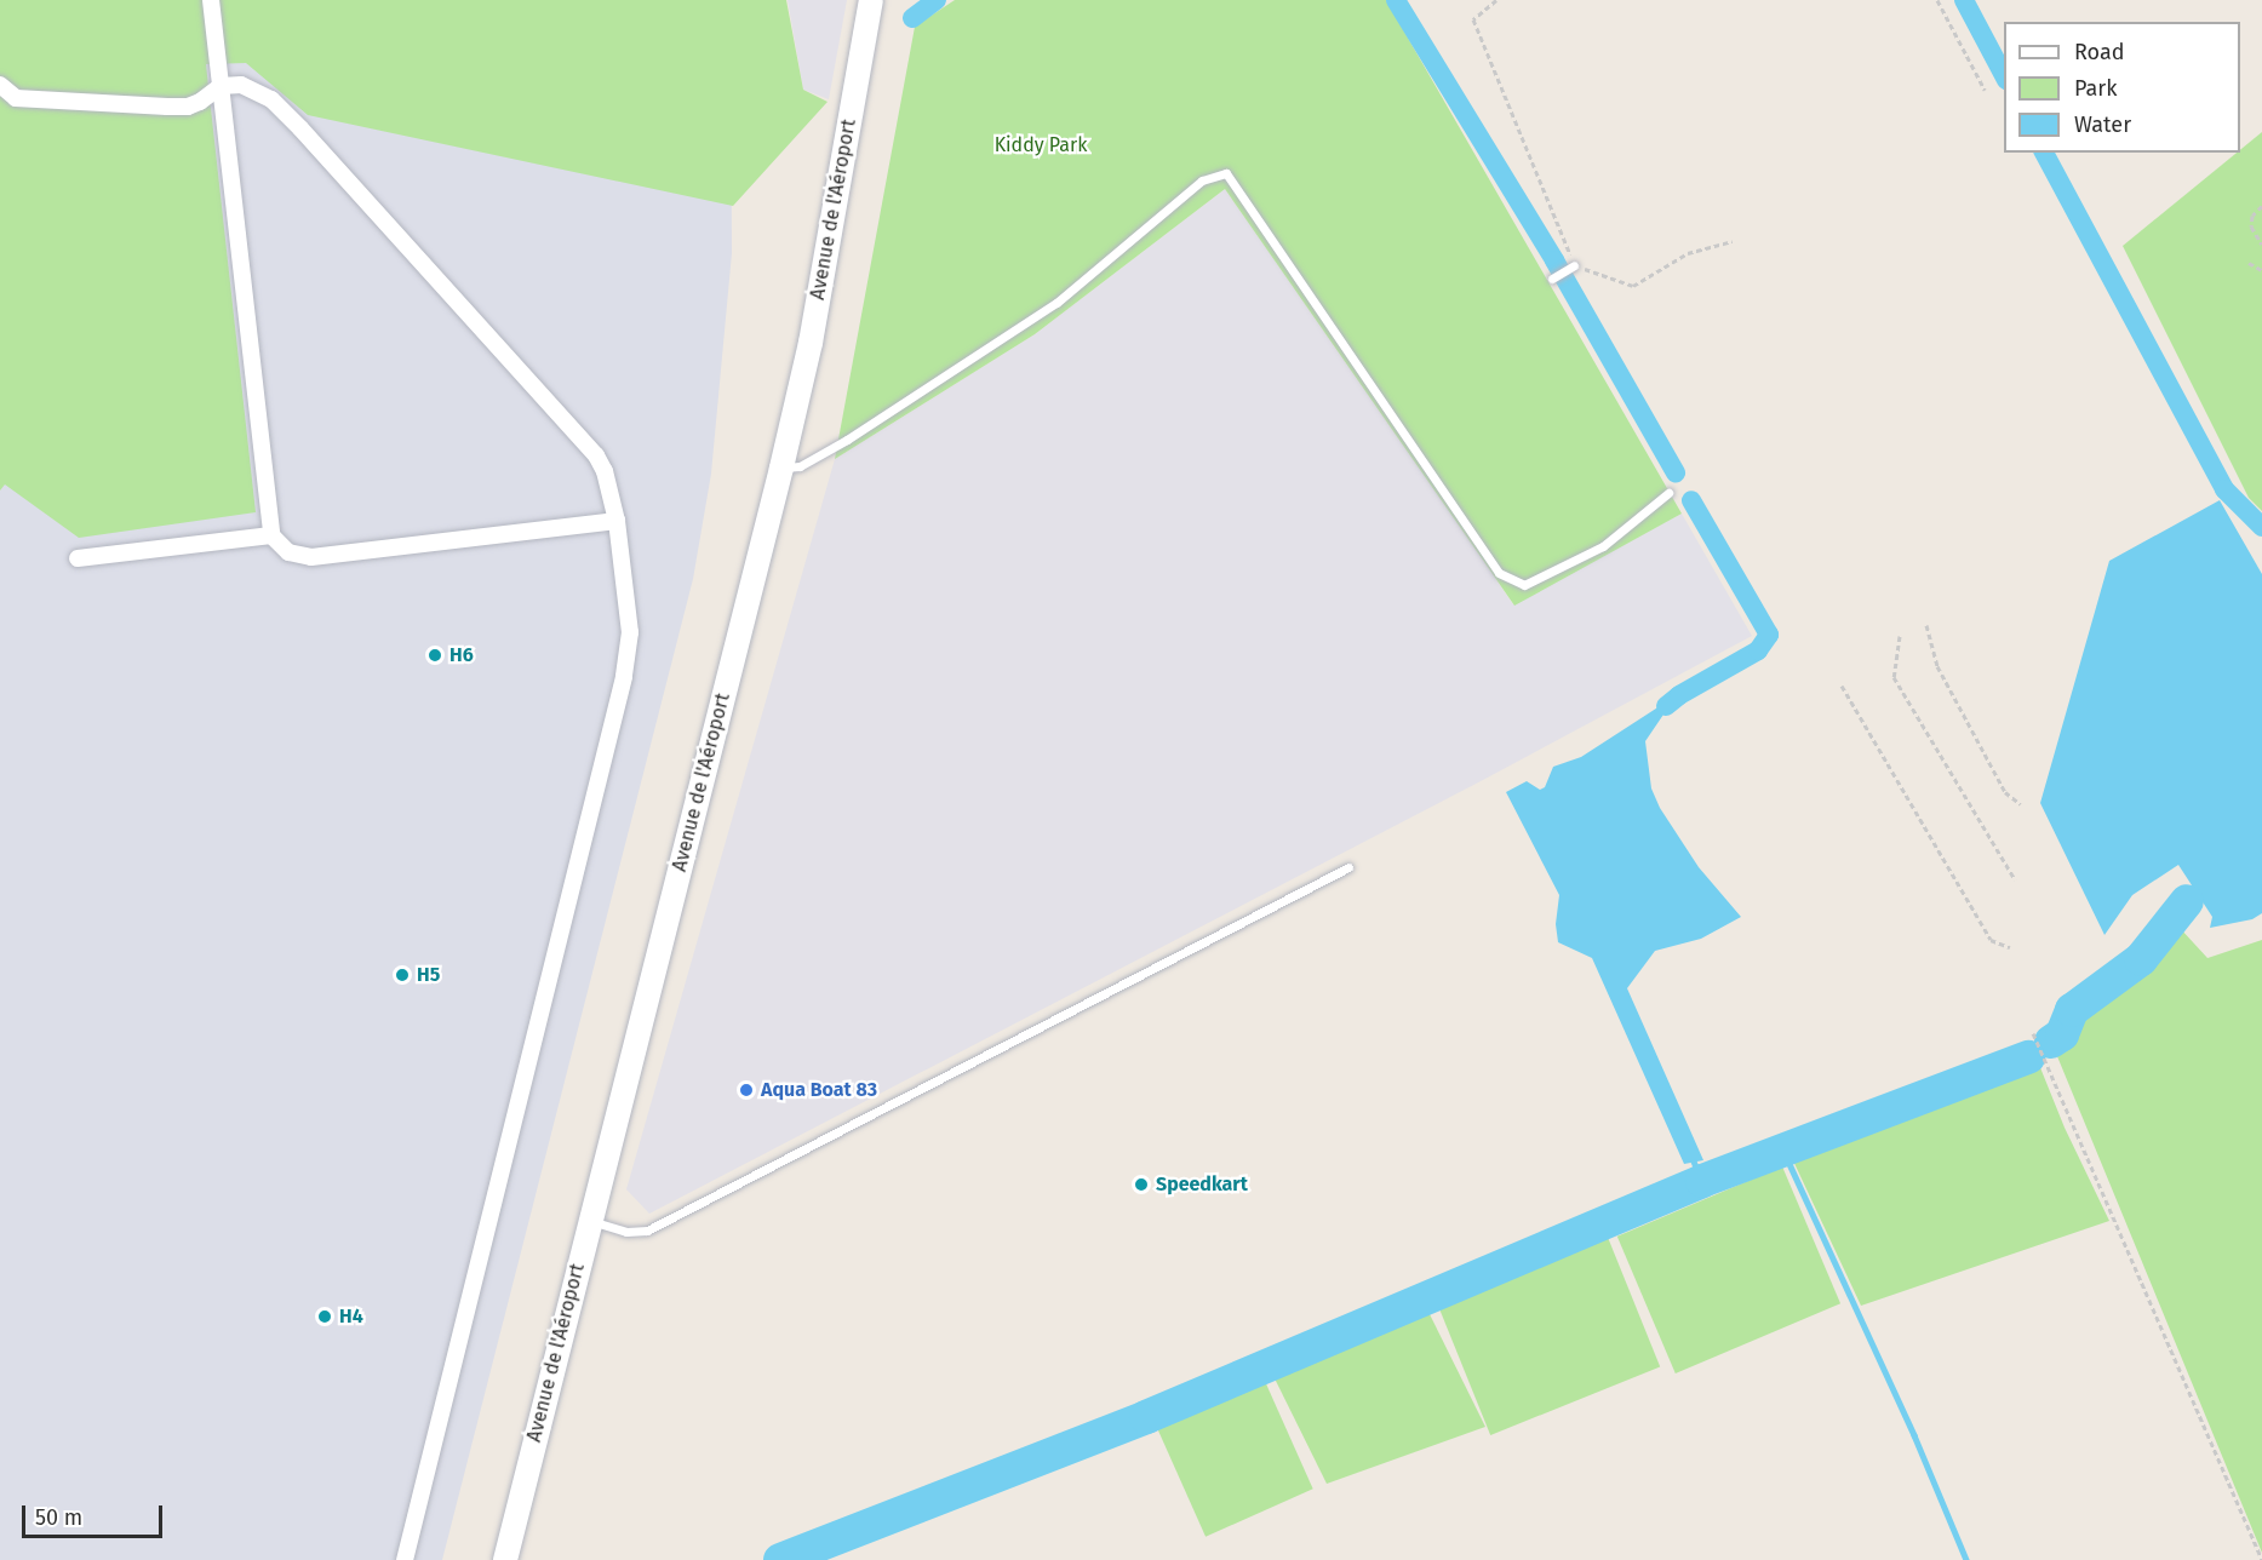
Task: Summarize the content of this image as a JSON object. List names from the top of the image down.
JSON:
{
  "streets": {
    "main road": ["Avenue de l'Aéroport"]
  },
  "parks": ["Kiddy Park"],
  "places": [
    "H6",
    "H5",
    "Aqua Boat 83",
    "Speedkart",
    "H4"
  ],
  "legend": ["Road", "Park", "Water"],
  "scale_bar": "50 m"
}
